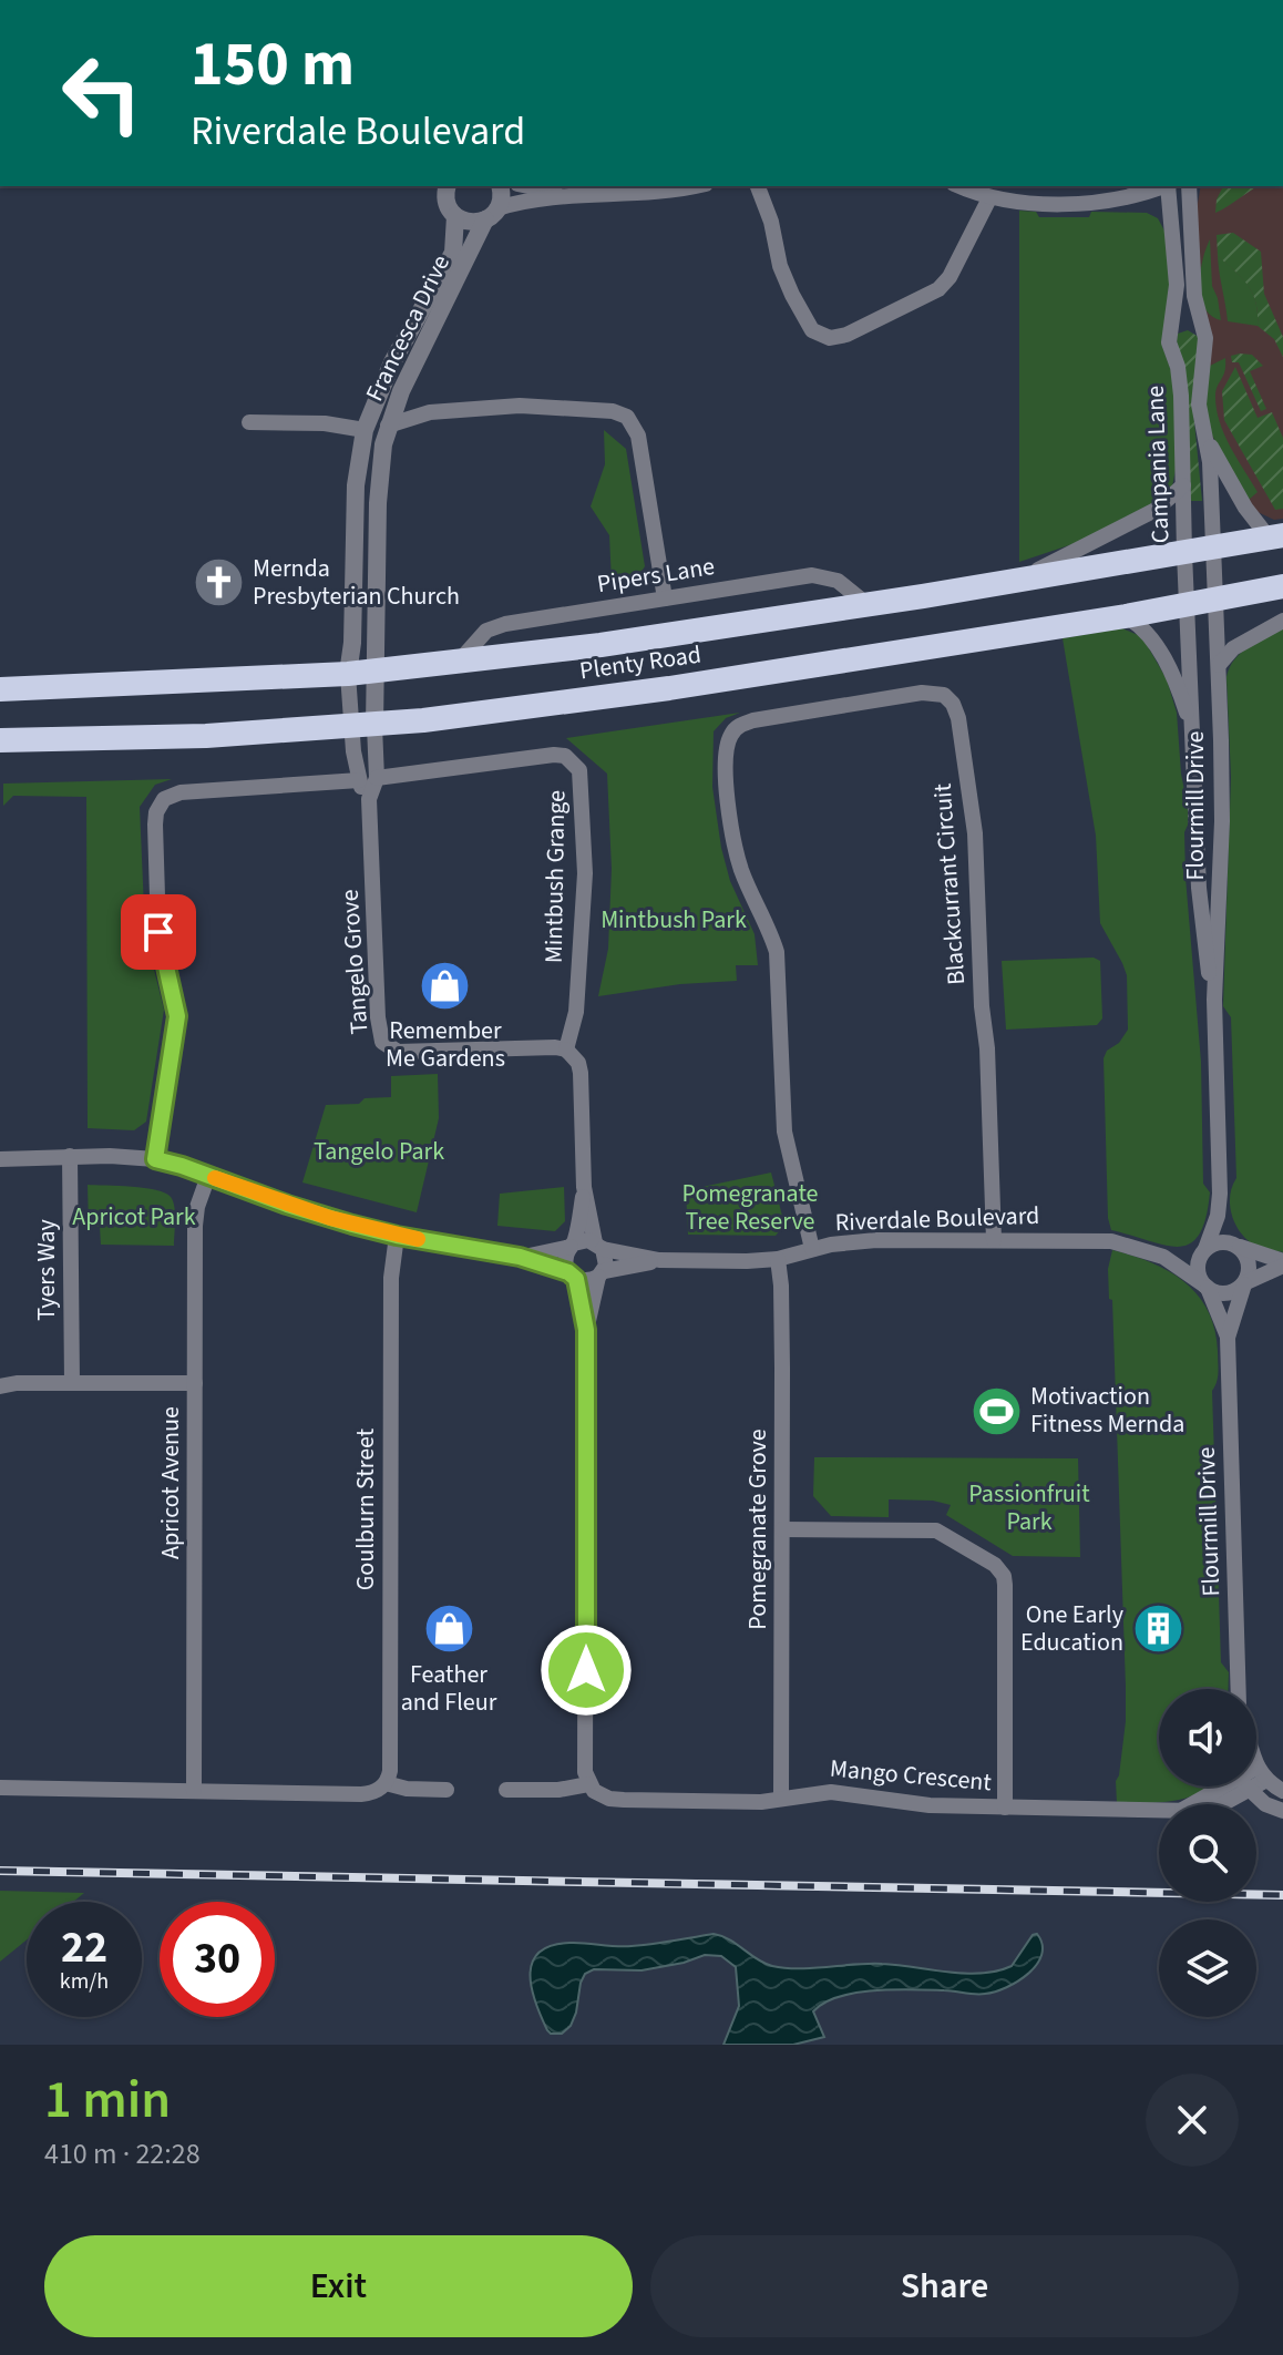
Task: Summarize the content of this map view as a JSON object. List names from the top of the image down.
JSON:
{
  "streets": {
    "highway": ["Plenty Road"],
    "street": [
      "Francesca Drive",
      "Campania Lane",
      "Pipers Lane",
      "Flourmill Drive",
      "Mintbush Grange",
      "Blackcurrant Circuit",
      "Tangelo Grove",
      "Riverdale Boulevard",
      "Tyers Way",
      "Apricot Avenue",
      "Goulburn Street",
      "Pomegranate Grove",
      "Mango Crescent"
    ]
  },
  "crossings": [
    ["Francesca Drive", "Plenty Road"],
    ["Francesca Drive", "Tangelo Grove"],
    ["Campania Lane", "Plenty Road"],
    ["Campania Lane", "Flourmill Drive"],
    ["Pipers Lane", "Plenty Road"],
    ["Plenty Road", "Flourmill Drive"],
    ["Plenty Road", "Tangelo Grove"],
    ["Flourmill Drive", "Riverdale Boulevard"],
    ["Mintbush Grange", "Tangelo Grove"],
    ["Blackcurrant Circuit", "Riverdale Boulevard"],
    ["Riverdale Boulevard", "Pomegranate Grove"],
    ["Pomegranate Grove", "Mango Crescent"]
  ],
  "parks": [
    "Mintbush Park",
    "Tangelo Park",
    "Pomegranate Tree Reserve",
    "Apricot Park",
    "Passionfruit Park"
  ],
  "places": {
    "church": ["Mernda Presbyterian Church"],
    "shop": ["Remember Me Gardens", "Feather and Fleur"],
    "sports": ["Motivaction Fitness Mernda"],
    "building": ["One Early Education"]
  },
  "page": {
    "turn": ["150 m", "Riverdale Boulevard"],
    "speed": "22 km/h",
    "limit": "30",
    "heading": ["1 min", "410 m · 22:28"],
    "buttons": ["Exit", "Share"]
  }
}
